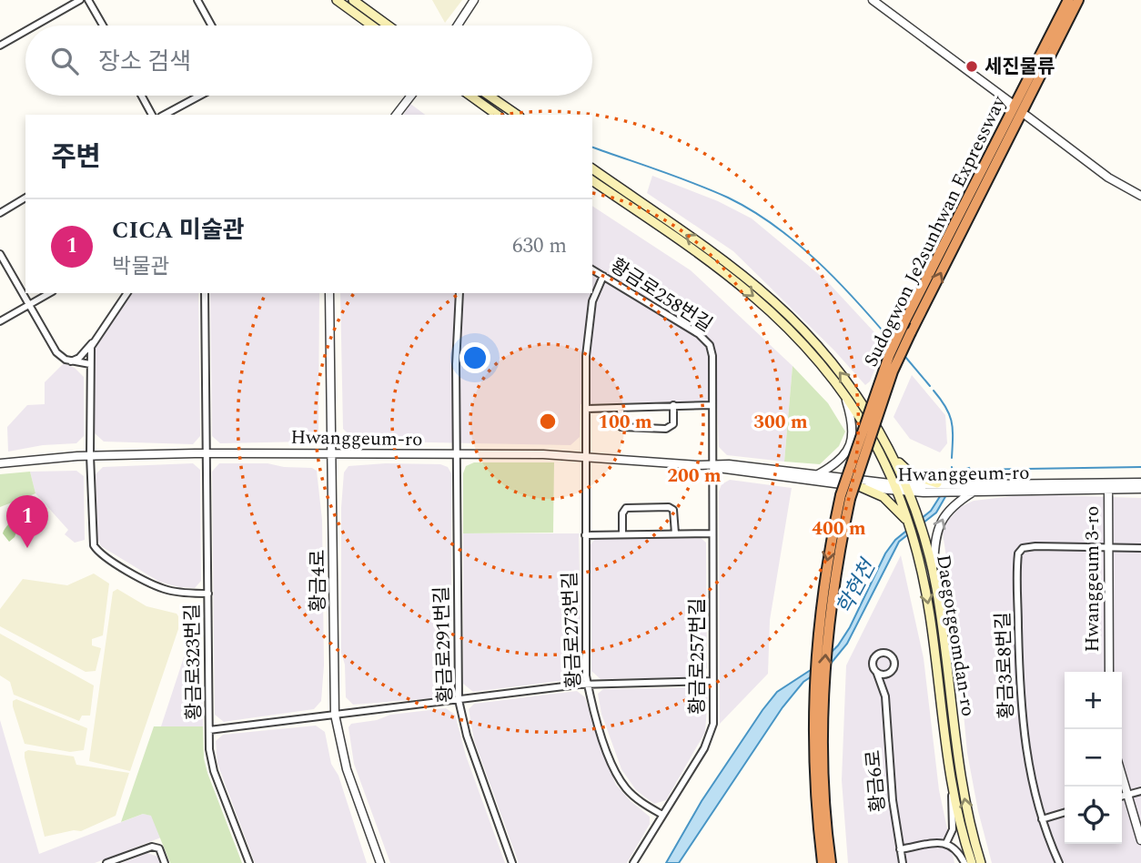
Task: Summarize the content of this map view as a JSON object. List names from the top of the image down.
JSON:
{
  "streets": {
    "highway": ["Sudogwon Je2sunhwan Expressway"],
    "main road": ["Daegotgeomdan-ro"],
    "street": [
      "황금로258번길",
      "Hwanggeum-ro",
      "Hwanggeum 3-ro",
      "황금4로",
      "황금로273번길",
      "황금로291번길",
      "황금로257번길",
      "황금로323번길",
      "황금3로8번길",
      "황금6로"
    ]
  },
  "crossings": [
    ["황금로258번길", "Hwanggeum-ro"],
    ["황금로258번길", "황금로273번길"],
    ["황금로258번길", "황금로257번길"],
    ["Hwanggeum-ro", "Hwanggeum 3-ro"],
    ["Hwanggeum-ro", "황금4로"],
    ["Hwanggeum-ro", "황금로273번길"],
    ["Hwanggeum-ro", "Daegotgeomdan-ro"],
    ["Hwanggeum-ro", "황금로291번길"],
    ["Hwanggeum-ro", "황금로257번길"],
    ["Hwanggeum-ro", "황금로323번길"],
    ["Hwanggeum 3-ro", "황금3로8번길"],
    ["황금로273번길", "황금로257번길"]
  ],
  "water": ["학현천"],
  "places": ["세진물류"],
  "page": {
    "search": "장소 검색",
    "heading": "주변",
    "list": [
      {
        "mark": "1",
        "name": "CICA 미술관",
        "note": "박물관",
        "value": "630 m"
      }
    ],
    "pins": "1",
    "map_buttons": ["+", "−"]
  },
  "rings": [
    "100 m",
    "300 m",
    "200 m",
    "400 m"
  ]
}
